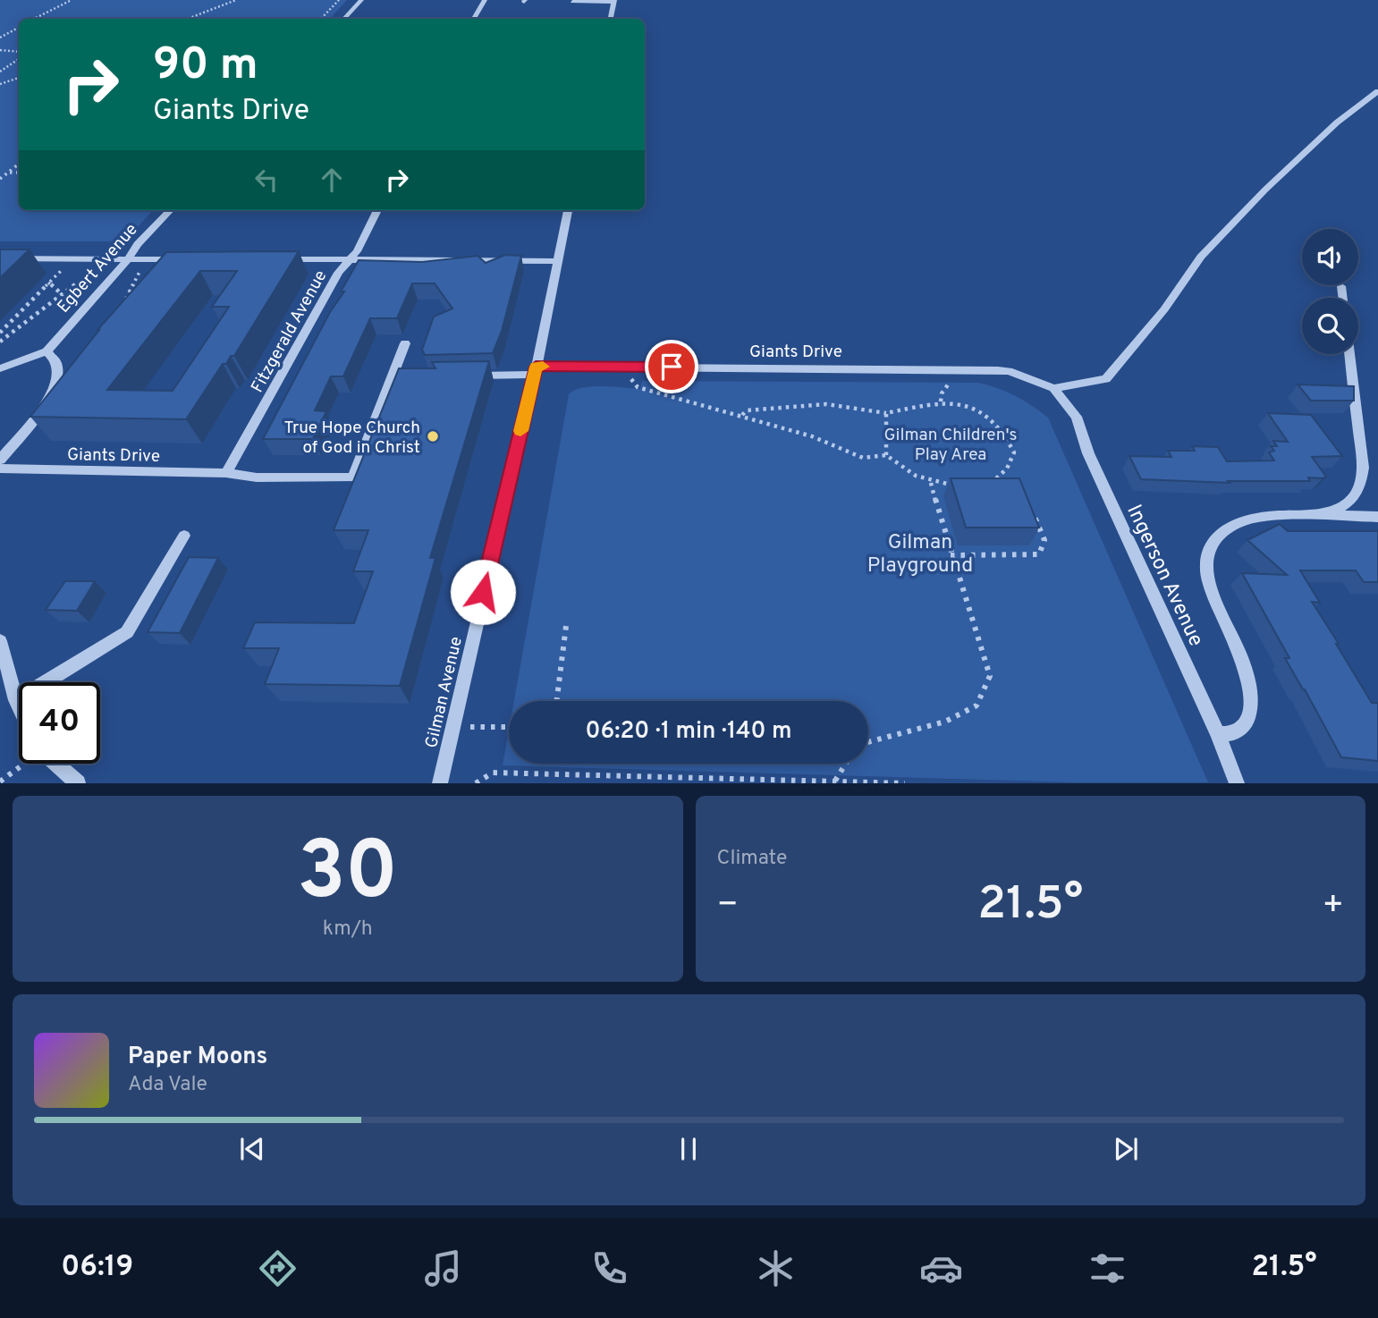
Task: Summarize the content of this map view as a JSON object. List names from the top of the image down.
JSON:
{
  "streets": {
    "street": [
      "Egbert Avenue",
      "Fitzgerald Avenue",
      "Giants Drive",
      "Ingerson Avenue",
      "Gilman Avenue"
    ]
  },
  "crossings": [
    ["Fitzgerald Avenue", "Giants Drive"],
    ["Giants Drive", "Ingerson Avenue"],
    ["Giants Drive", "Gilman Avenue"]
  ],
  "parks": ["Gilman Children's Play Area", "Gilman Playground"],
  "places": ["True Hope Church of God in Christ"],
  "page": {
    "turn": ["90 m", "Giants Drive"],
    "limit": "40",
    "trip": "06:20 · 1 min · 140 m",
    "tile": [
      ["30", "km/h"],
      "Climate"
    ],
    "heat": ["−", "21.5°", "+"],
    "song": ["Paper Moons", "Ada Vale"],
    "tabs": ["06:19", "21.5°"]
  }
}
